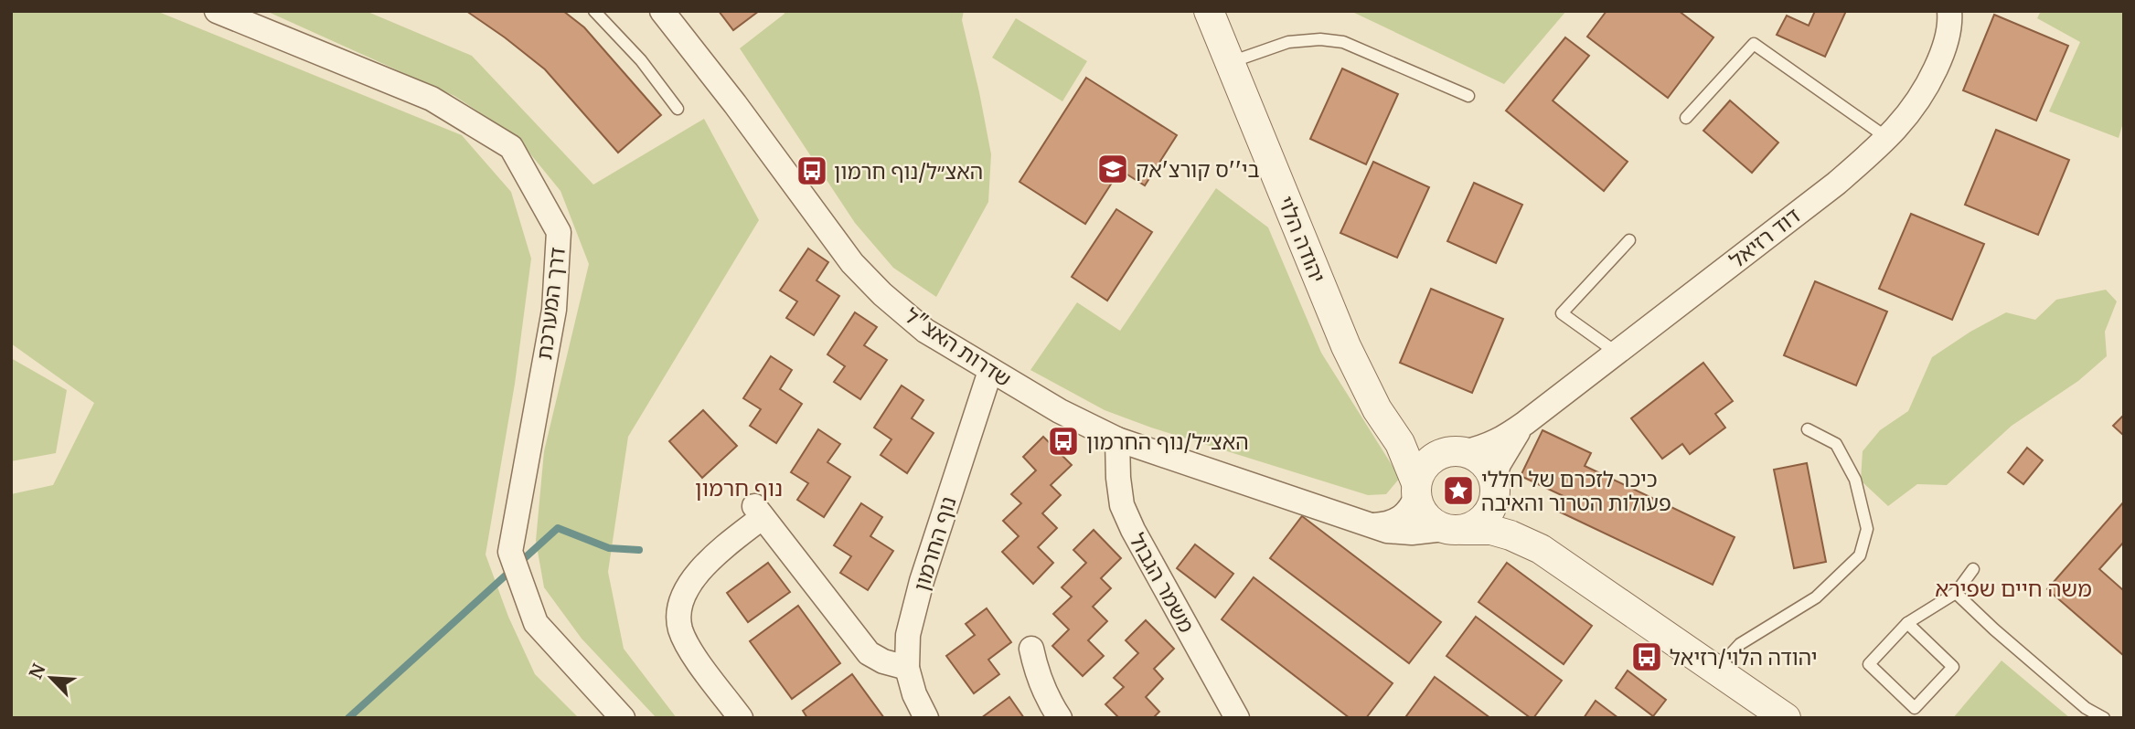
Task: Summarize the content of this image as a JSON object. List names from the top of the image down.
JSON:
{
  "streets": {
    "street": [
      "דוד רזיאל",
      "יהודה הלוי",
      "דרך המערכת",
      "שדרות האצ\"ל",
      "נוף החרמון",
      "משמר הגבול"
    ]
  },
  "crossings": [
    ["דוד רזיאל", "יהודה הלוי"],
    ["דוד רזיאל", "שדרות האצ\"ל"],
    ["יהודה הלוי", "שדרות האצ\"ל"],
    ["שדרות האצ\"ל", "נוף החרמון"],
    ["שדרות האצ\"ל", "משמר הגבול"]
  ],
  "districts": ["נוף חרמון", "משה חיים שפירא"],
  "places": {
    "school or university": ["בי''ס קורצ'אק"],
    "bus stop": ["האצ״ל/נוף חרמון", "האצ״ל/נוף החרמון", "יהודה הלוי/רזיאל"],
    "place": ["כיכר לזכרם של חללי פעולות הטרור והאיבה"]
  },
  "north": "top left"
}
